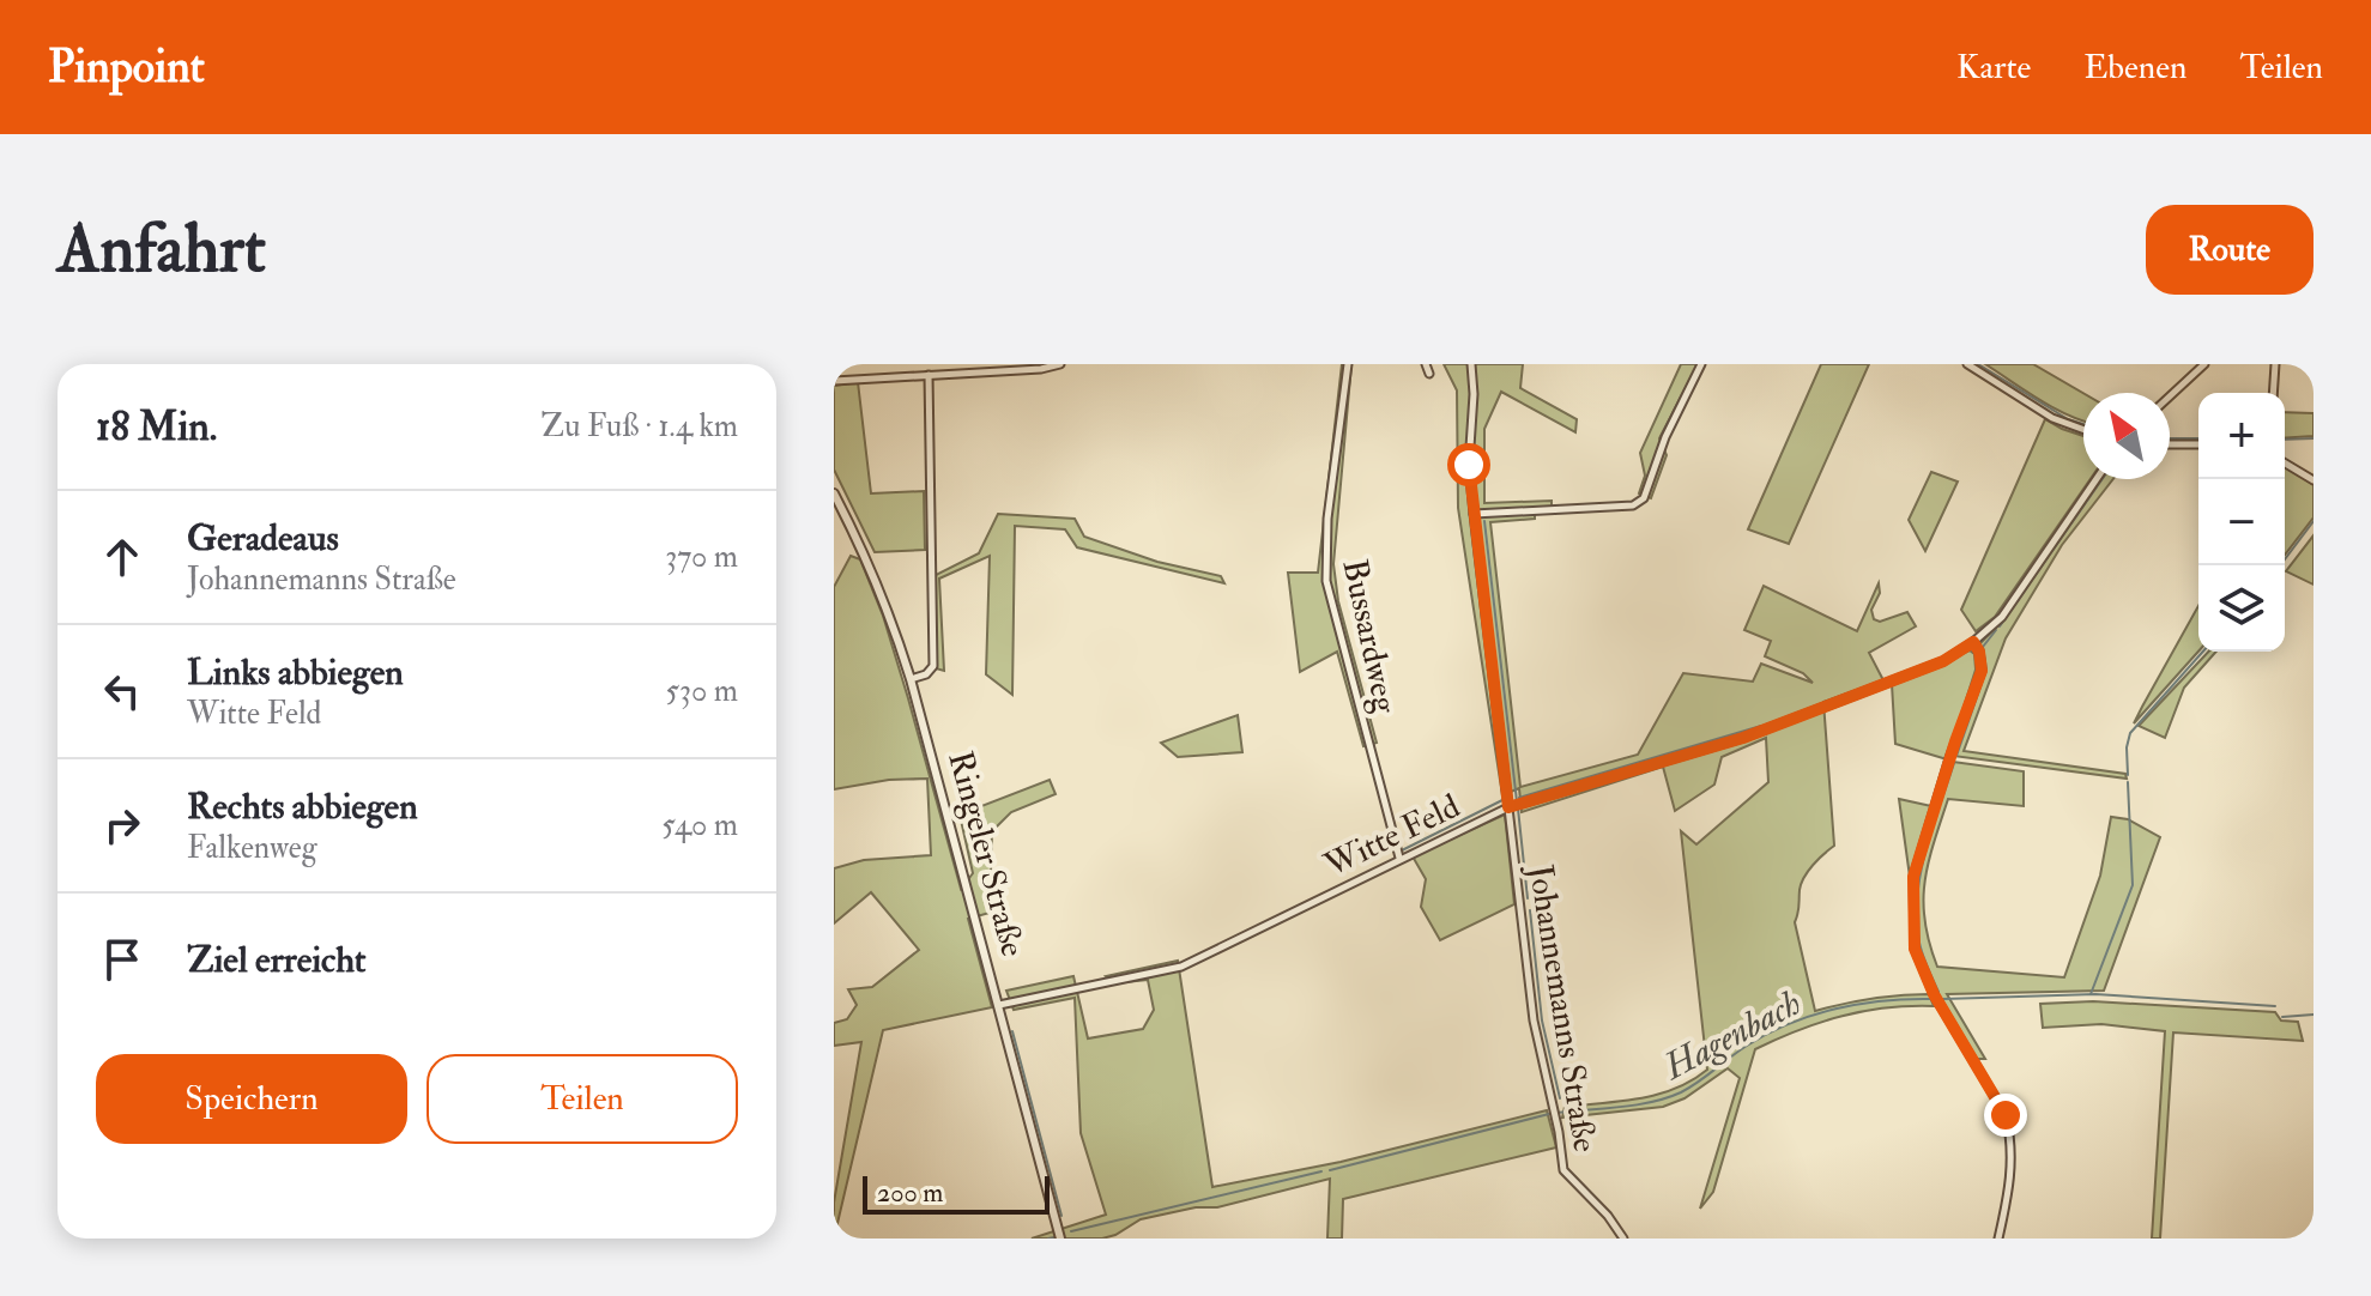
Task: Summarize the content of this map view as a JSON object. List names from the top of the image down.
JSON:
{
  "streets": {
    "street": [
      "Bussardweg",
      "Witte Feld",
      "Ringeler Straße",
      "Johannemanns Straße"
    ]
  },
  "crossings": [
    ["Bussardweg", "Witte Feld"],
    ["Witte Feld", "Ringeler Straße"],
    ["Witte Feld", "Johannemanns Straße"]
  ],
  "water": ["Hagenbach"],
  "scale_bar": "200 m",
  "north": "top left",
  "page": {
    "header": "Pinpoint",
    "nav": ["Karte", "Ebenen", "Teilen"],
    "buttons": [
      "Route",
      ["Speichern", "Teilen"]
    ],
    "title": "Anfahrt",
    "heading": ["18 Min.", "Zu Fuß · 1.4 km"],
    "map_buttons": ["+", "−"],
    "list": [
      ["Geradeaus", "Johannemanns Straße", "370 m"],
      ["Links abbiegen", "Witte Feld", "530 m"],
      ["Rechts abbiegen", "Falkenweg", "540 m"],
      "Ziel erreicht"
    ],
    "scale": "200 m"
  }
}
